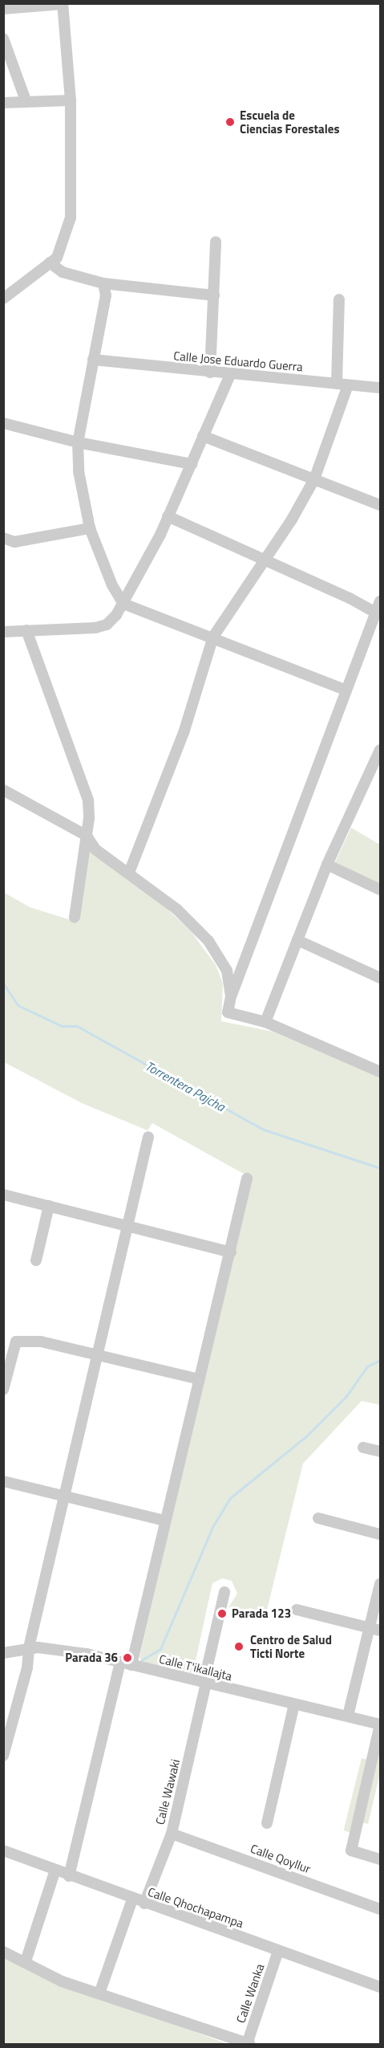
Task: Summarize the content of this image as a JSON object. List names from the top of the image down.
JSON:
{
  "streets": {
    "street": [
      "Calle Jose Eduardo Guerra",
      "Calle T'ikallajta",
      "Calle Wawaki",
      "Calle Qoyllur",
      "Calle Qhochapampa",
      "Calle Wanka"
    ]
  },
  "crossings": [
    ["Calle T'ikallajta", "Calle Wawaki"],
    ["Calle Wawaki", "Calle Qoyllur"],
    ["Calle Wawaki", "Calle Qhochapampa"],
    ["Calle Qhochapampa", "Calle Wanka"]
  ],
  "water": ["Torrentera Pajcha"],
  "places": [
    "Escuela de Ciencias Forestales",
    "Parada 123",
    "Centro de Salud Ticti Norte",
    "Parada 36"
  ]
}
